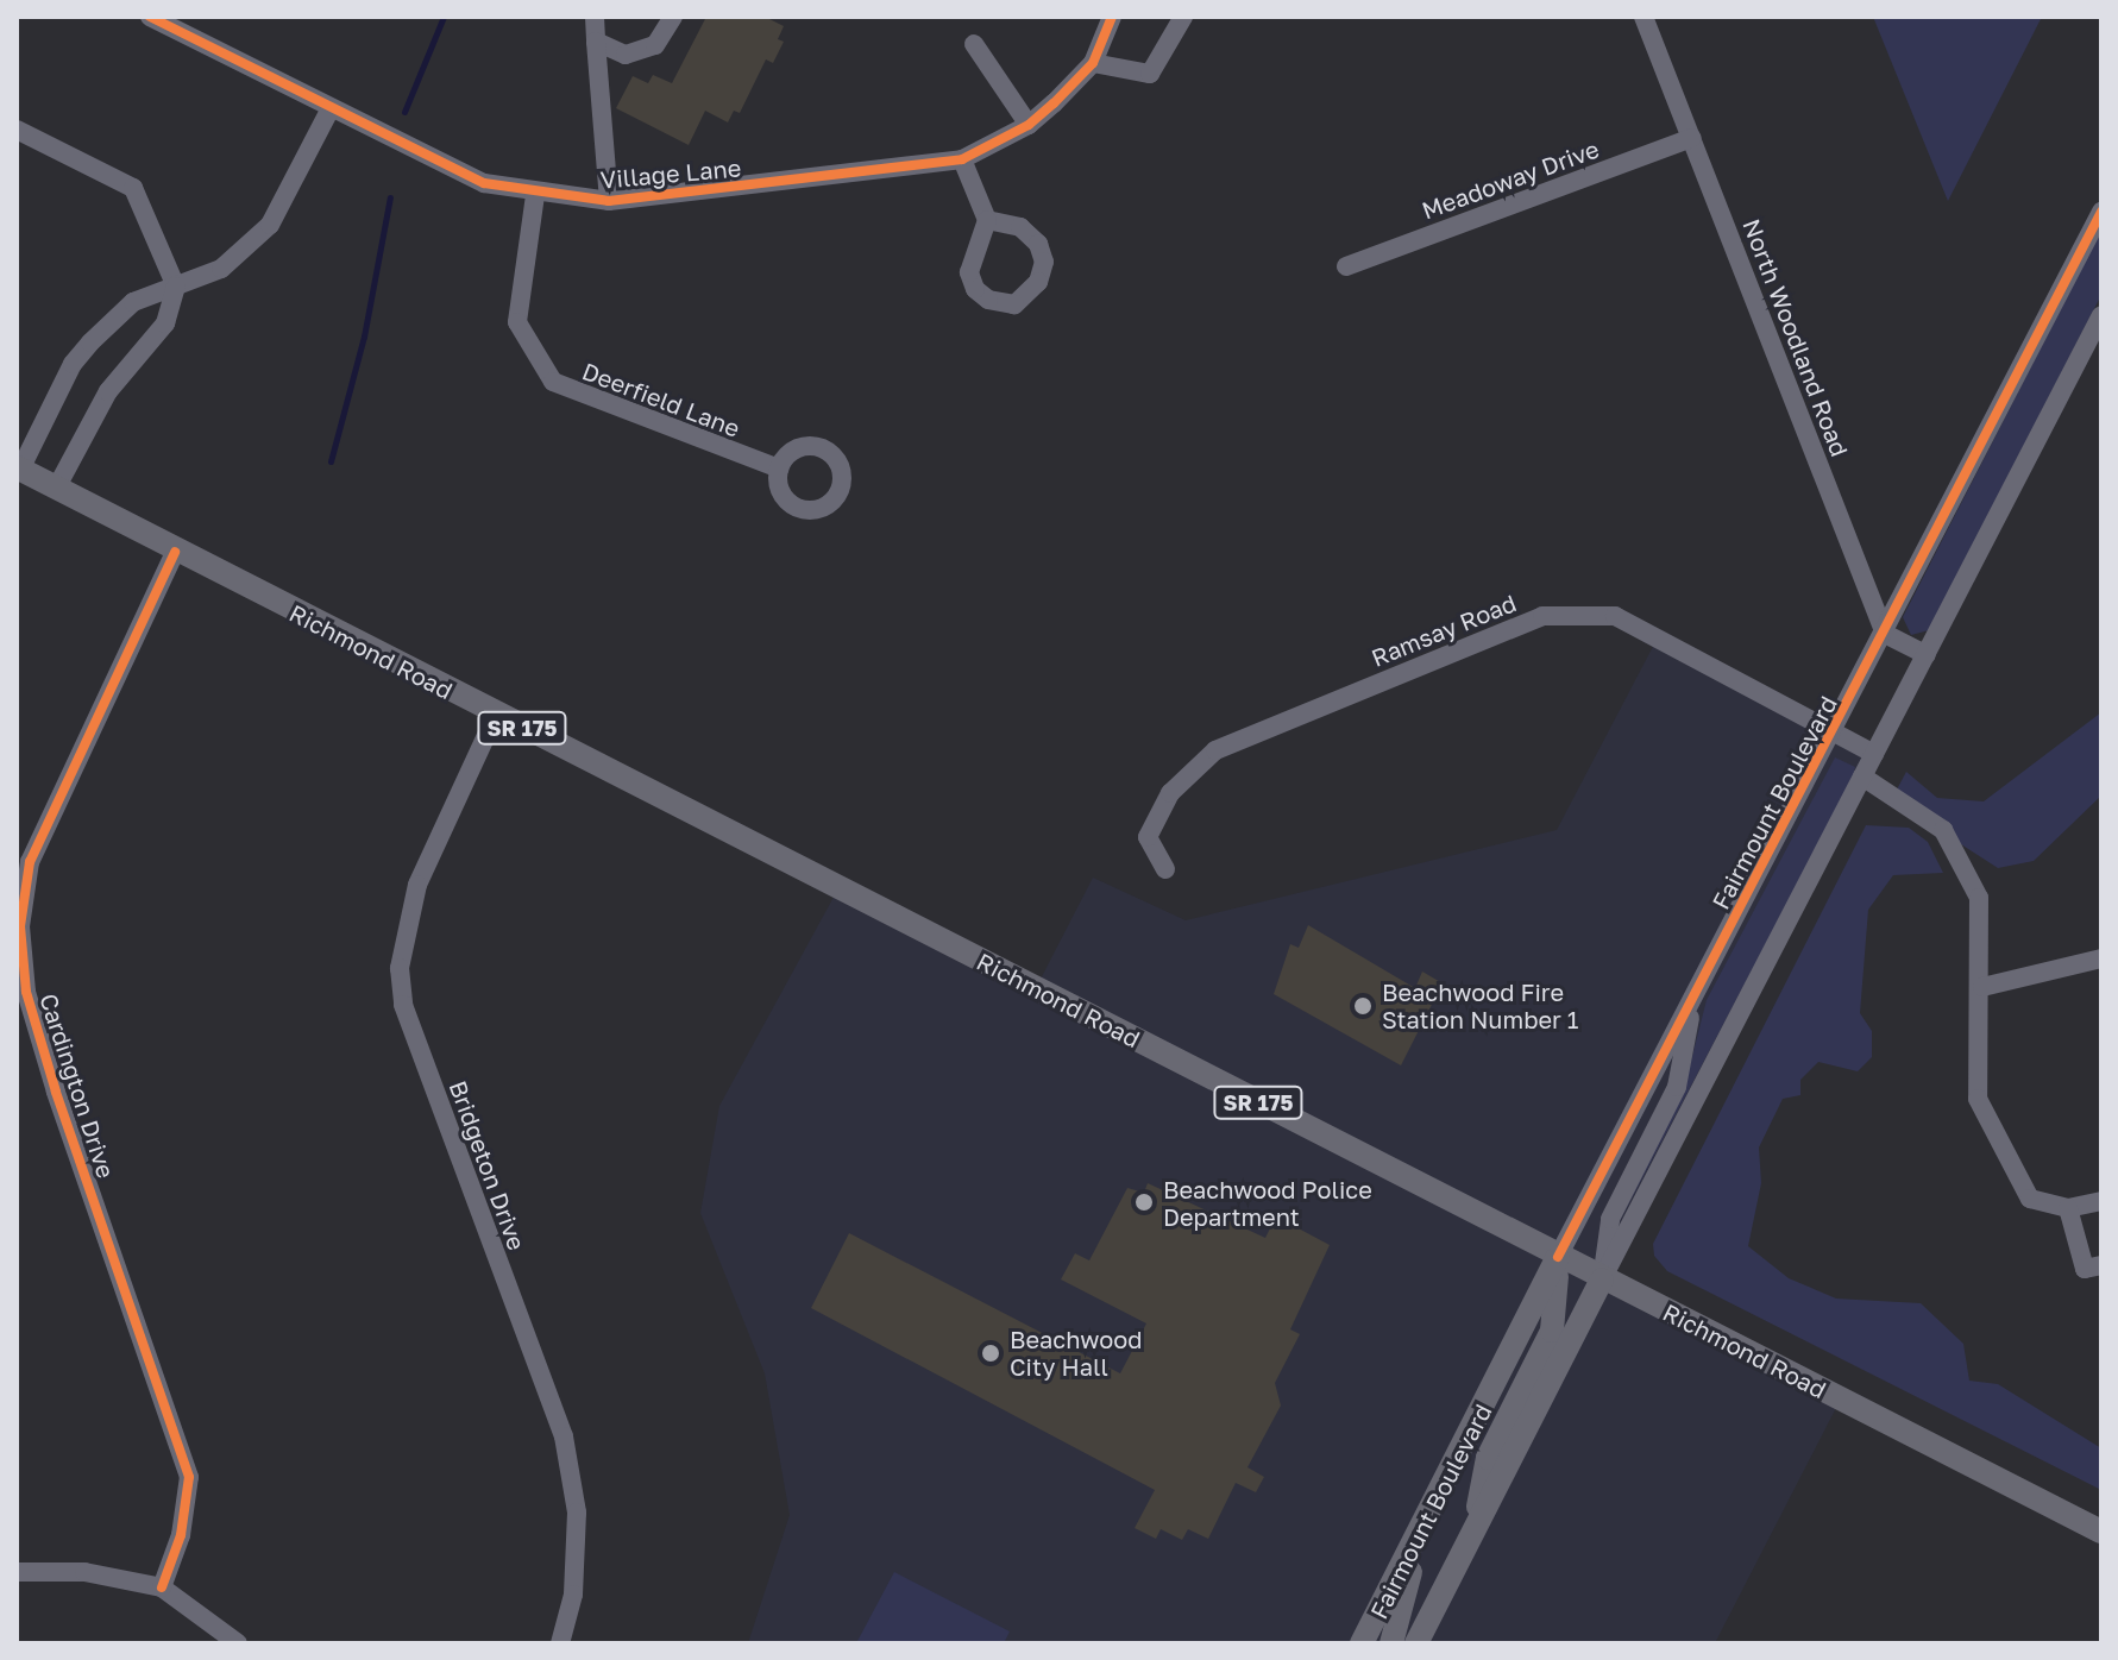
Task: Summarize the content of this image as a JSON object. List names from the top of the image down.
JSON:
{
  "streets": {
    "main road": ["Richmond Road", "SR 175", "Fairmount Boulevard"],
    "street": [
      "Village Lane",
      "Meadoway Drive",
      "North Woodland Road",
      "Deerfield Lane",
      "Ramsay Road",
      "Cardington Drive",
      "Bridgeton Drive"
    ]
  },
  "crossings": [
    ["Village Lane", "Deerfield Lane"],
    ["Meadoway Drive", "North Woodland Road"],
    ["North Woodland Road", "Fairmount Boulevard"],
    ["Ramsay Road", "Fairmount Boulevard"],
    ["Richmond Road", "Fairmount Boulevard"],
    ["Richmond Road", "Cardington Drive"],
    ["Richmond Road", "Bridgeton Drive"]
  ],
  "places": ["Beachwood Fire Station Number 1", "Beachwood Police Department", "Beachwood City Hall"]
}
